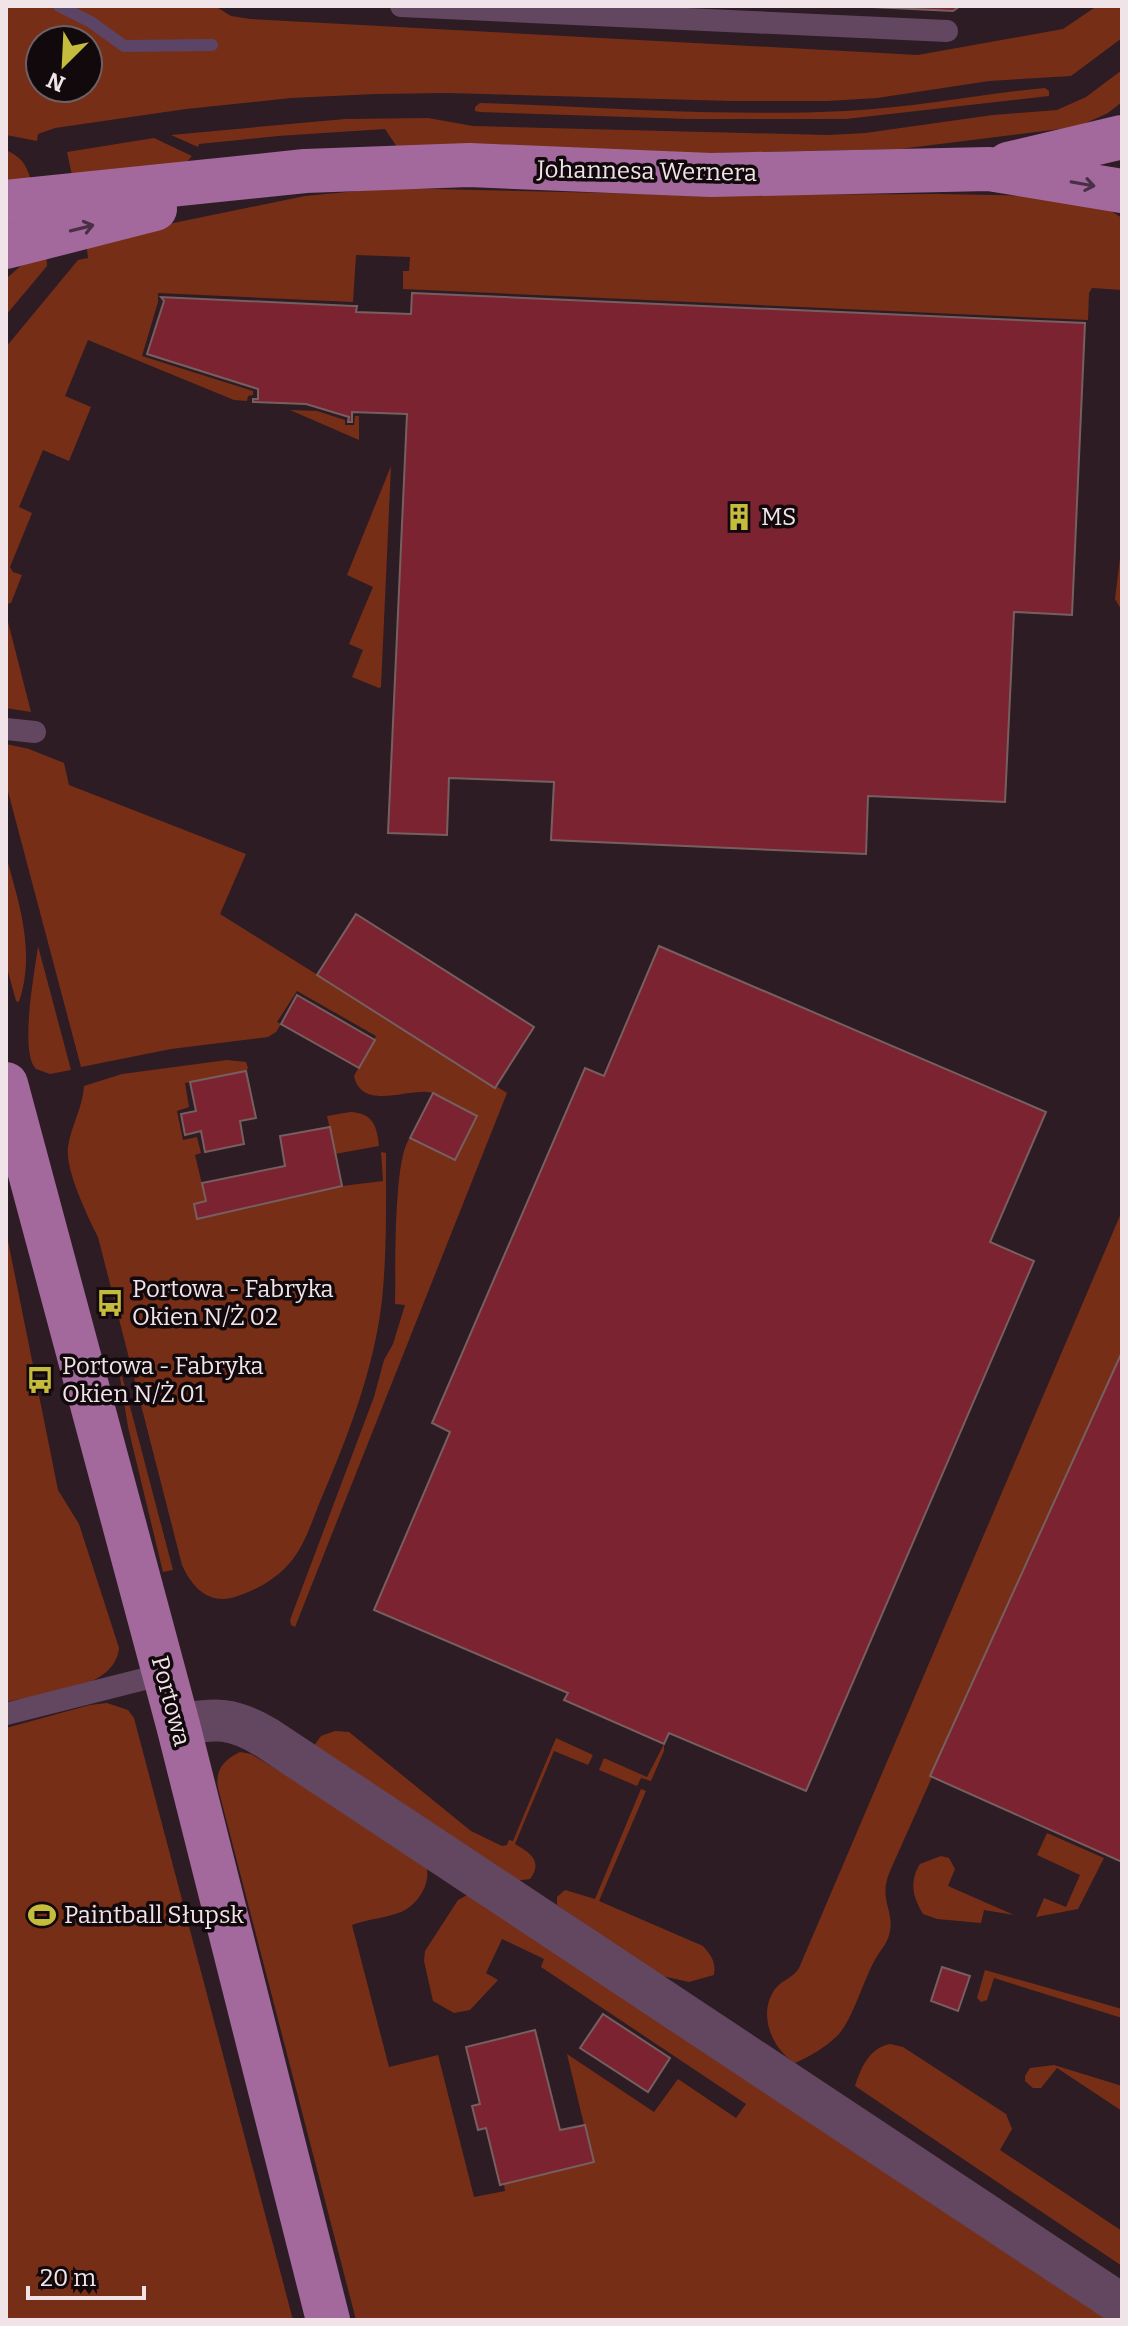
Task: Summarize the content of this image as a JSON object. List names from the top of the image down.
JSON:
{
  "streets": {
    "main road": ["Johannesa Wernera", "Portowa"]
  },
  "places": {
    "building": ["MS"],
    "bus stop": ["Portowa - Fabryka Okien N/Ż 02", "Portowa - Fabryka Okien N/Ż 01"],
    "sports": ["Paintball Słupsk"]
  },
  "scale_bar": "20 m",
  "north": "bottom left"
}
